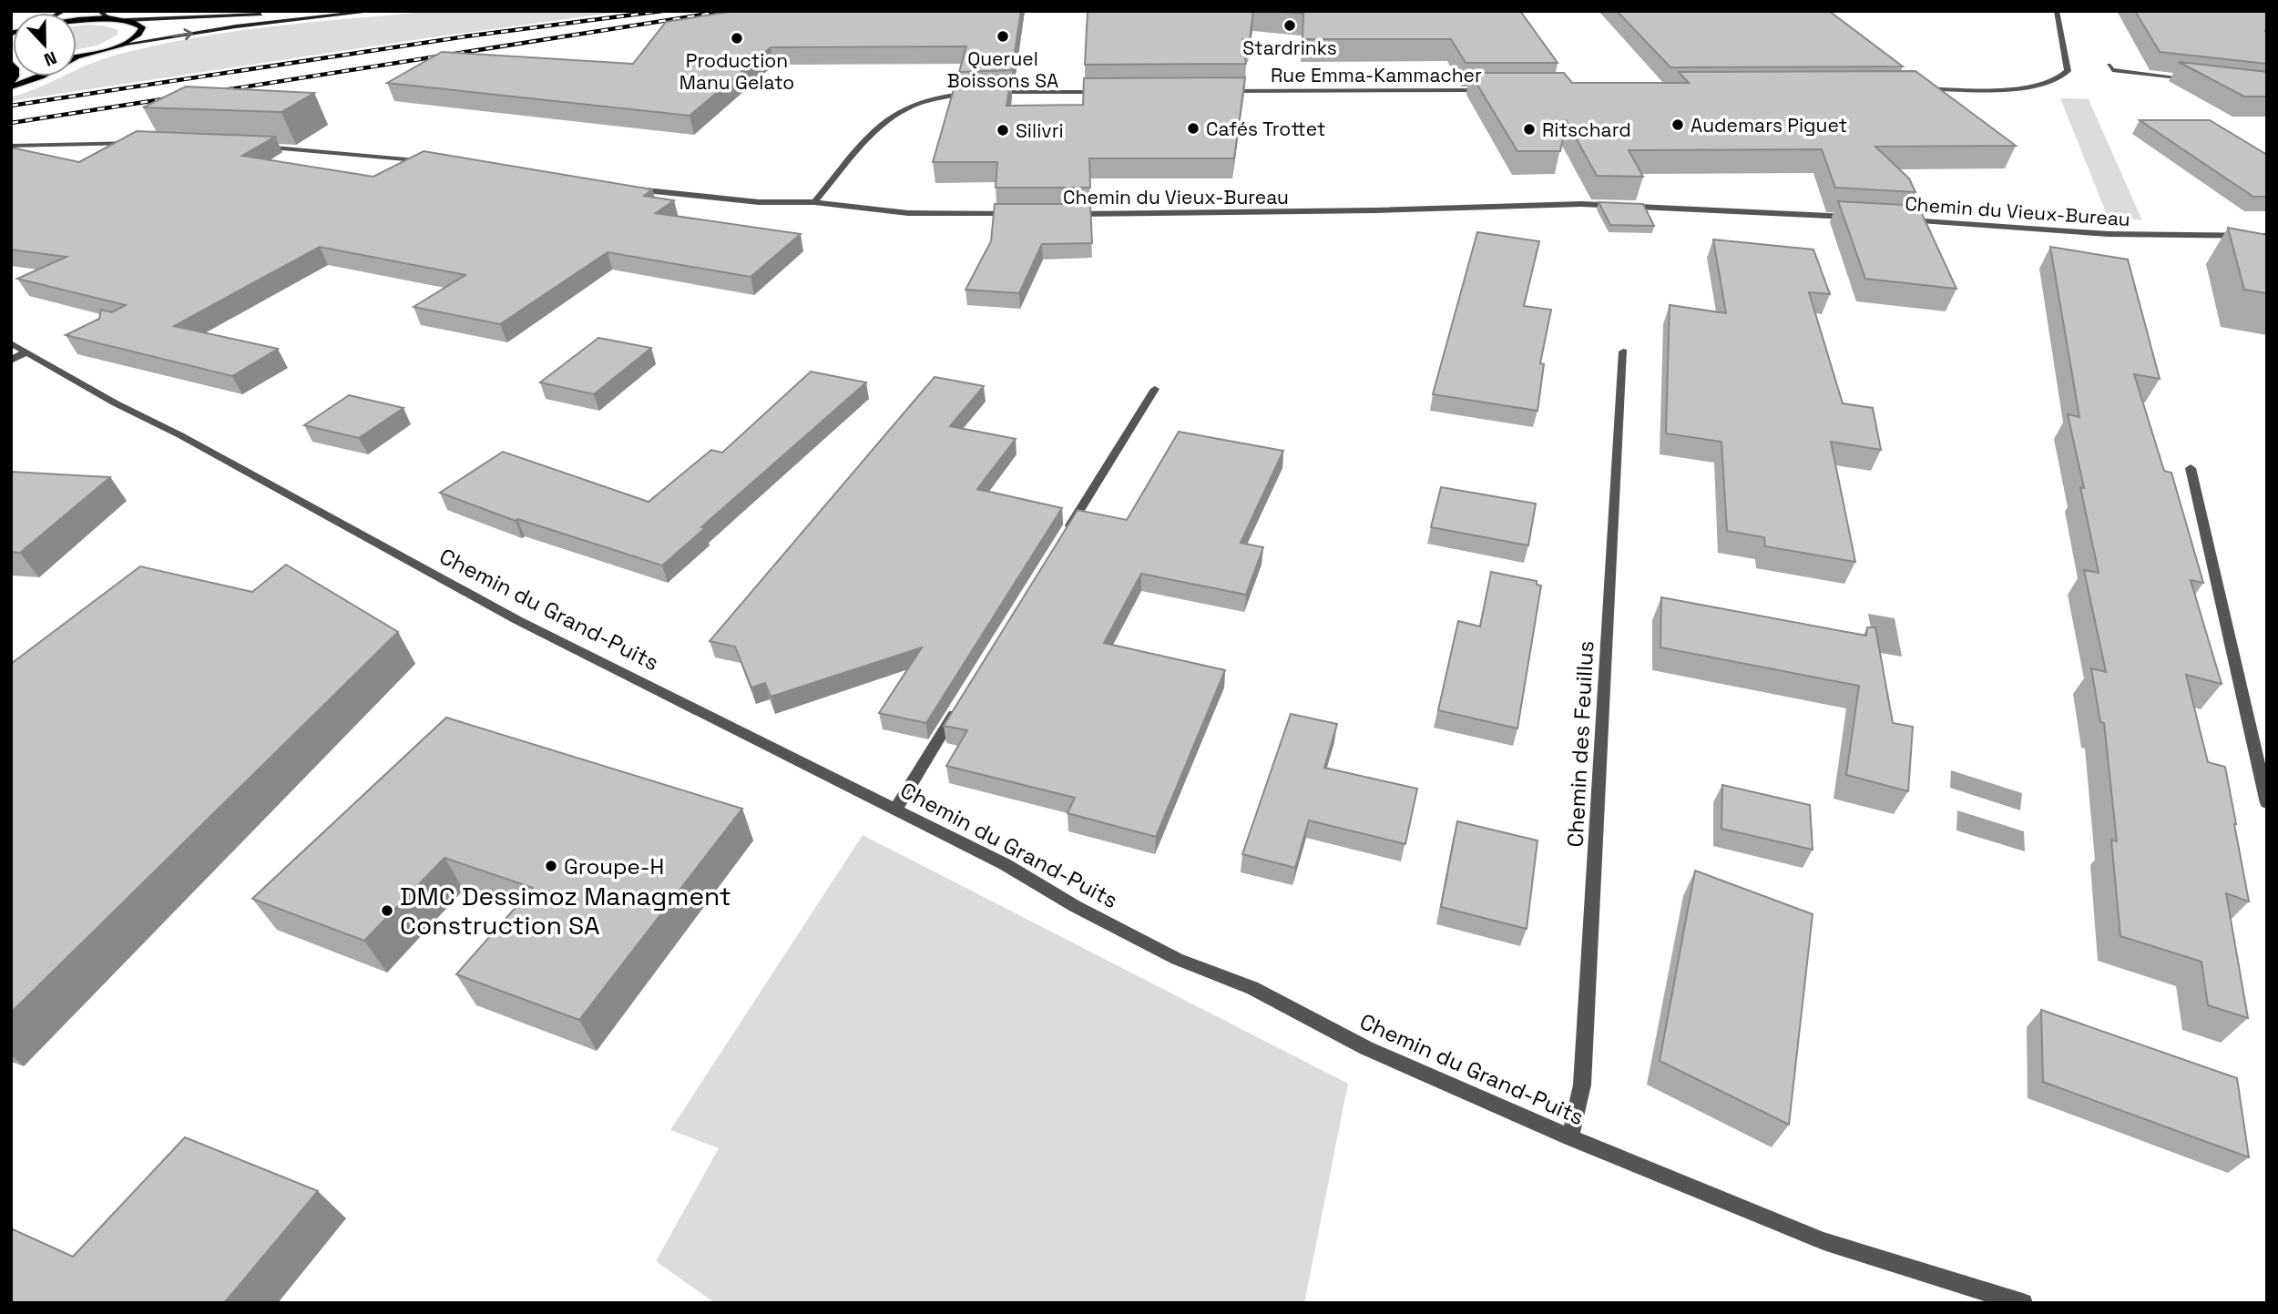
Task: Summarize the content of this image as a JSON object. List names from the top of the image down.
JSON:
{
  "streets": {
    "street": [
      "Rue Emma-Kammacher",
      "Chemin du Vieux-Bureau",
      "Chemin du Grand-Puits",
      "Chemin des Feuillus"
    ]
  },
  "crossings": [
    ["Chemin du Grand-Puits", "Chemin des Feuillus"]
  ],
  "places": [
    "Stardrinks",
    "Queruel Boissons SA",
    "Production Manu Gelato",
    "Audemars Piguet",
    "Cafés Trottet",
    "Ritschard",
    "Silivri",
    "Groupe-H",
    "DMC Dessimoz Managment Construction SA"
  ],
  "north": "bottom"
}
